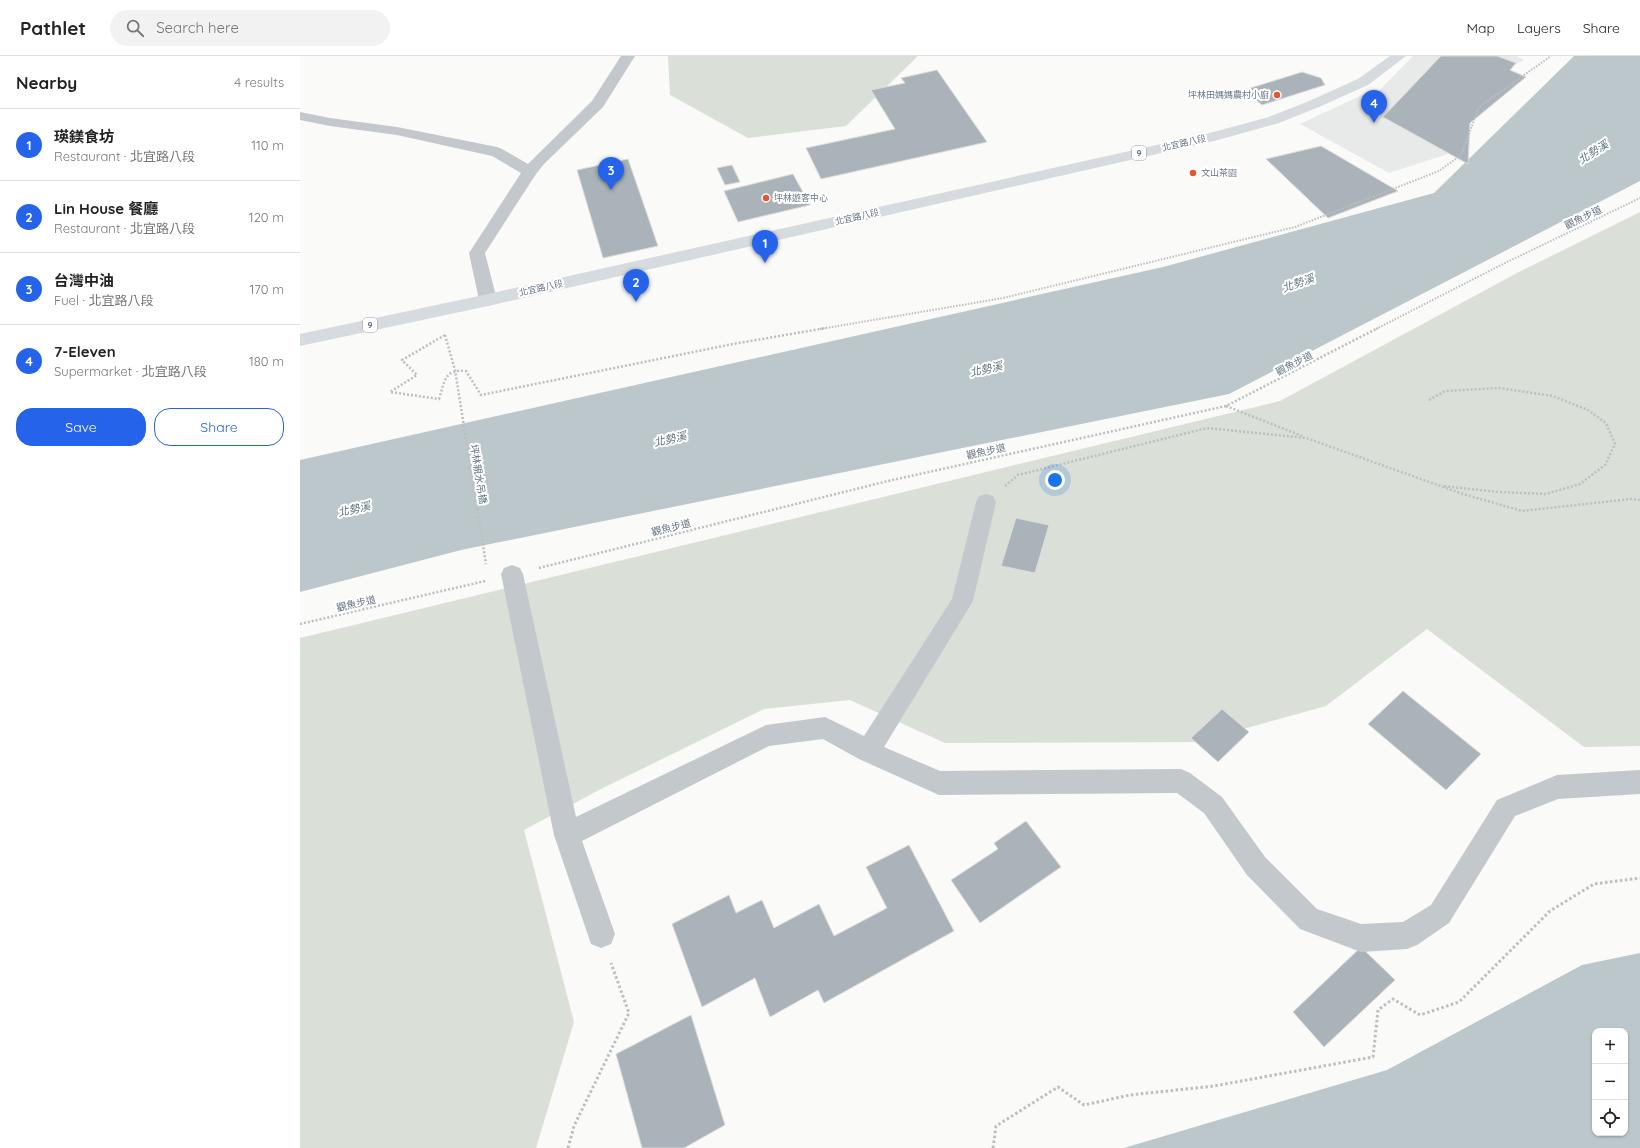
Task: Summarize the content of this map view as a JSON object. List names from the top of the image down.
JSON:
{
  "streets": {
    "main road": ["北宜路八段", "9"],
    "path": ["觀魚步道", "坪林親水吊橋"]
  },
  "crossings": [
    ["北宜路八段", "坪林親水吊橋"],
    ["觀魚步道", "坪林親水吊橋"]
  ],
  "water": ["北勢溪"],
  "places": ["坪林田媽媽農村小廚", "文山茶園", "坪林遊客中心"],
  "page": {
    "header": "Pathlet",
    "search": "Search here",
    "nav": ["Map", "Layers", "Share"],
    "heading": ["Nearby", "4 results"],
    "pins": [
      "4",
      "3",
      "1",
      "2"
    ],
    "list": [
      {
        "mark": "1",
        "name": "瑛鎂食坊",
        "note": "Restaurant · 北宜路八段",
        "value": "110 m"
      },
      {
        "mark": "2",
        "name": "Lin House 餐廳",
        "note": "Restaurant · 北宜路八段",
        "value": "120 m"
      },
      {
        "mark": "3",
        "name": "台灣中油",
        "note": "Fuel · 北宜路八段",
        "value": "170 m"
      },
      {
        "mark": "4",
        "name": "7-Eleven",
        "note": "Supermarket · 北宜路八段",
        "value": "180 m"
      }
    ],
    "buttons": ["Save", "Share"],
    "map_buttons": ["+", "−"]
  }
}
